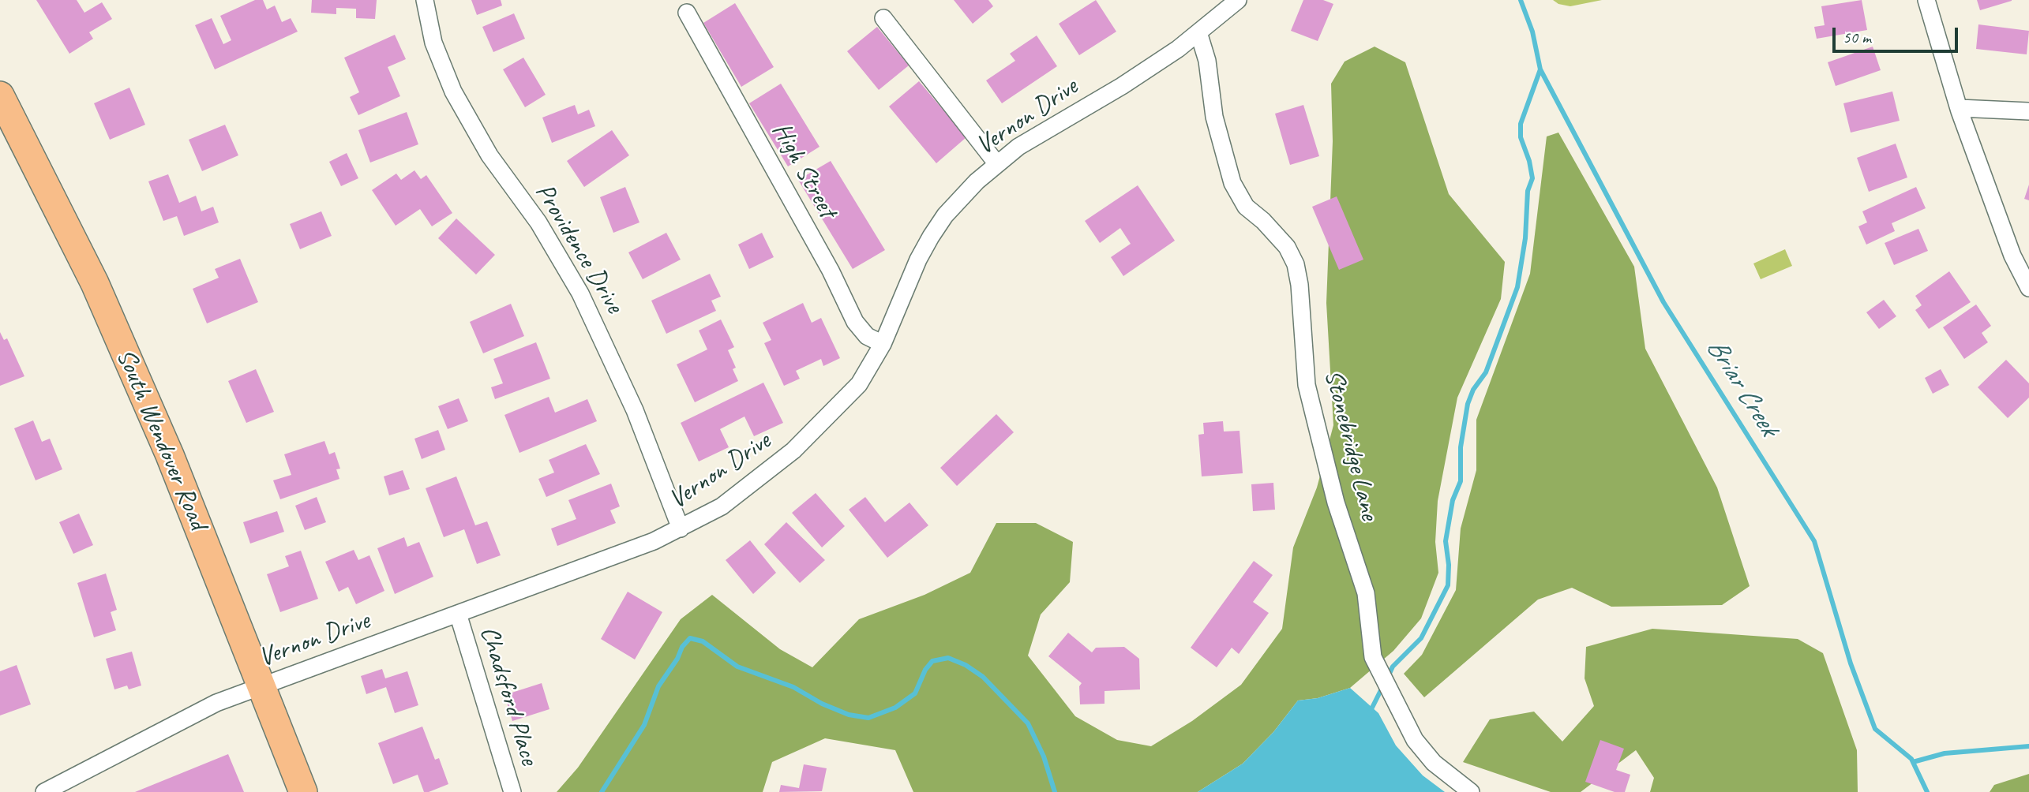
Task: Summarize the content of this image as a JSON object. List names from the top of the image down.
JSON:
{
  "streets": {
    "main road": ["South Wendover Road"],
    "street": [
      "Vernon Drive",
      "High Street",
      "Providence Drive",
      "Stonebridge Lane",
      "Chadsford Place"
    ]
  },
  "crossings": [
    ["Vernon Drive", "High Street"],
    ["Vernon Drive", "Providence Drive"],
    ["Vernon Drive", "South Wendover Road"],
    ["Vernon Drive", "Stonebridge Lane"],
    ["Vernon Drive", "Chadsford Place"]
  ],
  "water": ["Briar Creek"],
  "scale_bar": "50 m"
}
